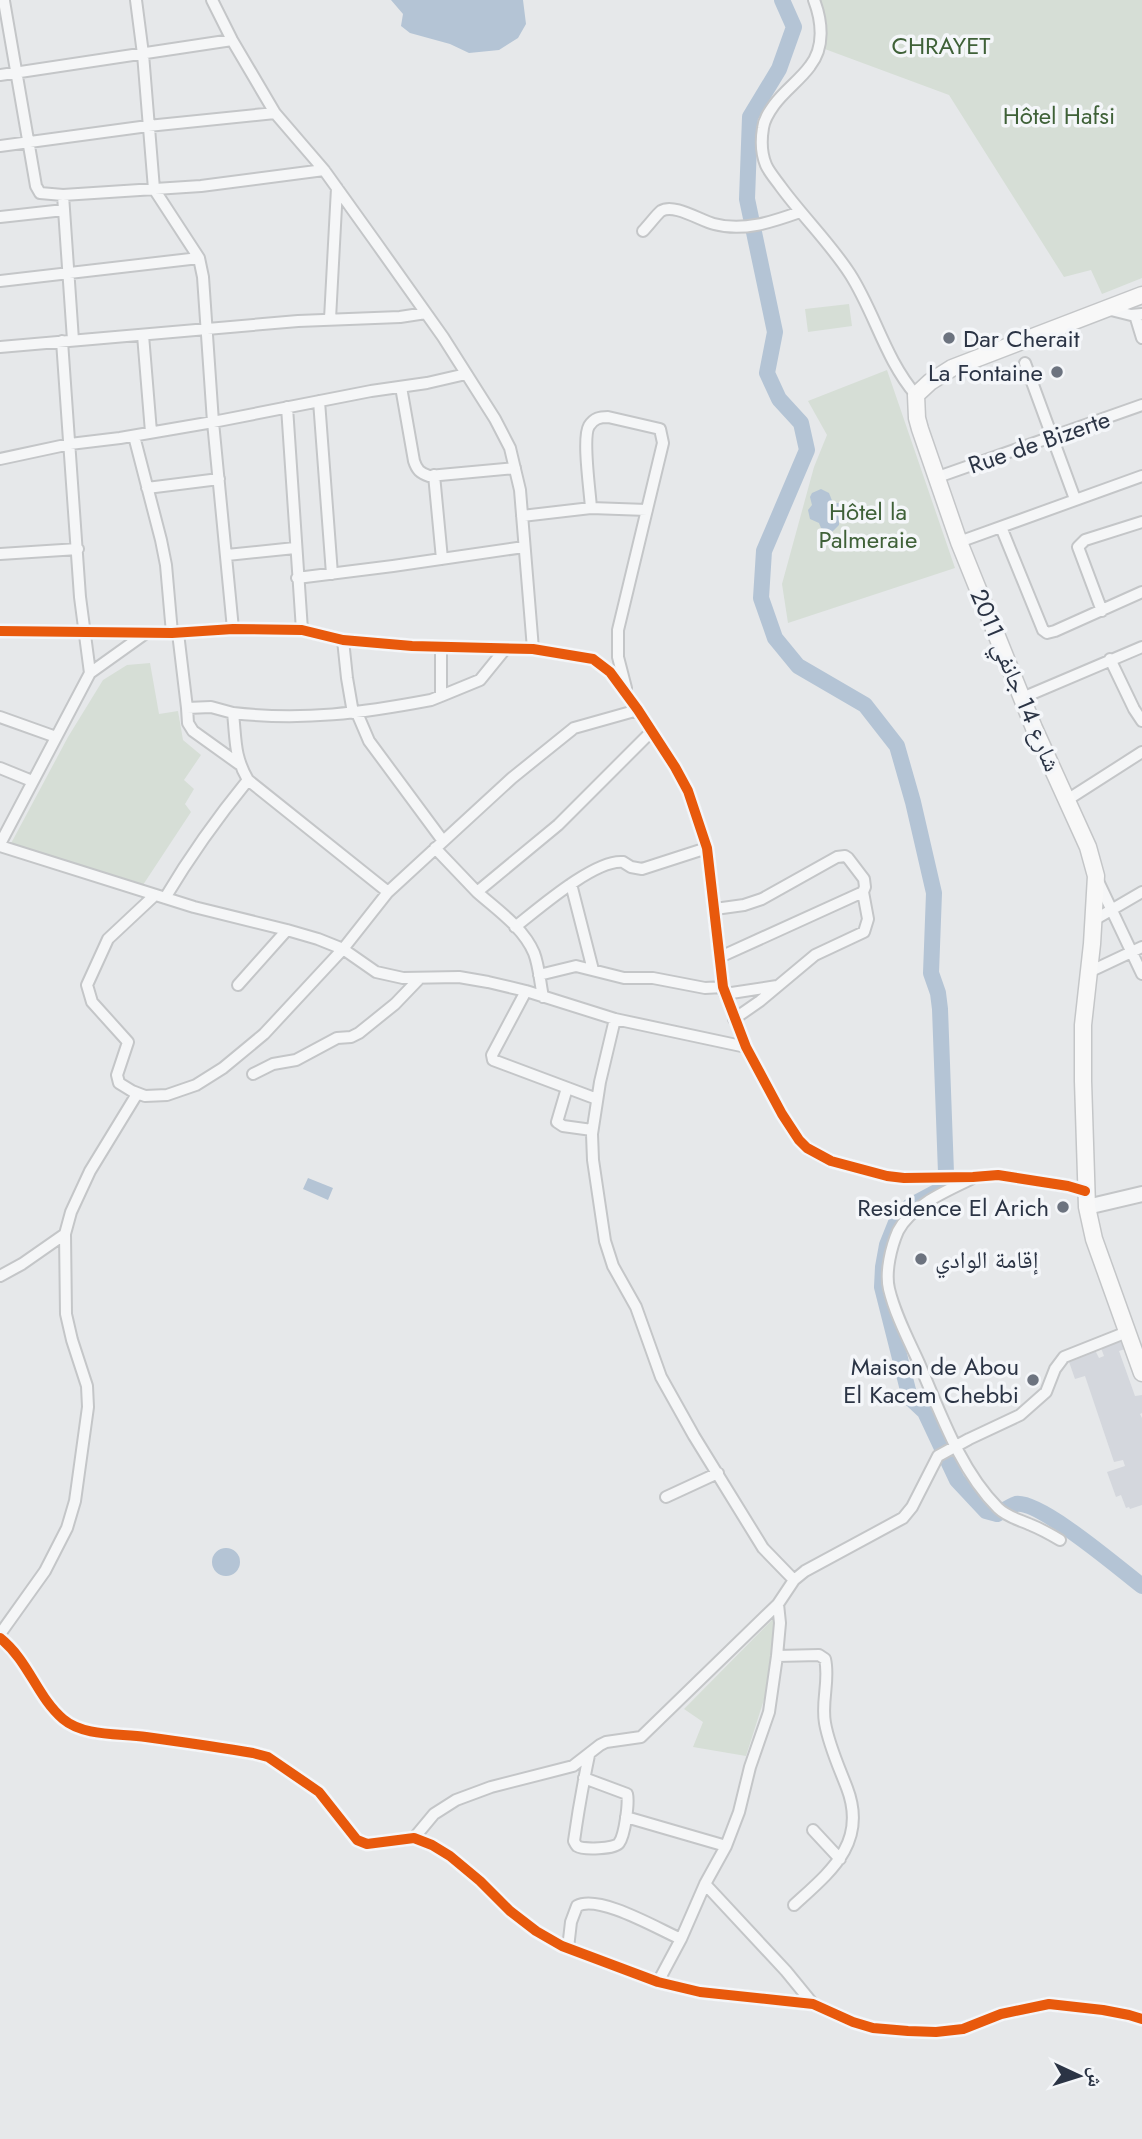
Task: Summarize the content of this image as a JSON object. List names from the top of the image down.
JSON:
{
  "streets": {
    "main road": ["شارع 14 جانفي 2011"],
    "street": ["Rue de Bizerte"]
  },
  "crossings": [
    ["Rue de Bizerte", "شارع 14 جانفي 2011"]
  ],
  "parks": ["CHRAYET", "Hôtel Hafsi", "Hôtel la Palmeraie"],
  "places": [
    "Dar Cherait",
    "La Fontaine",
    "Residence El Arich",
    "إقامة الوادي",
    "Maison de Abou El Kacem Chebbi"
  ],
  "north": "right"
}
